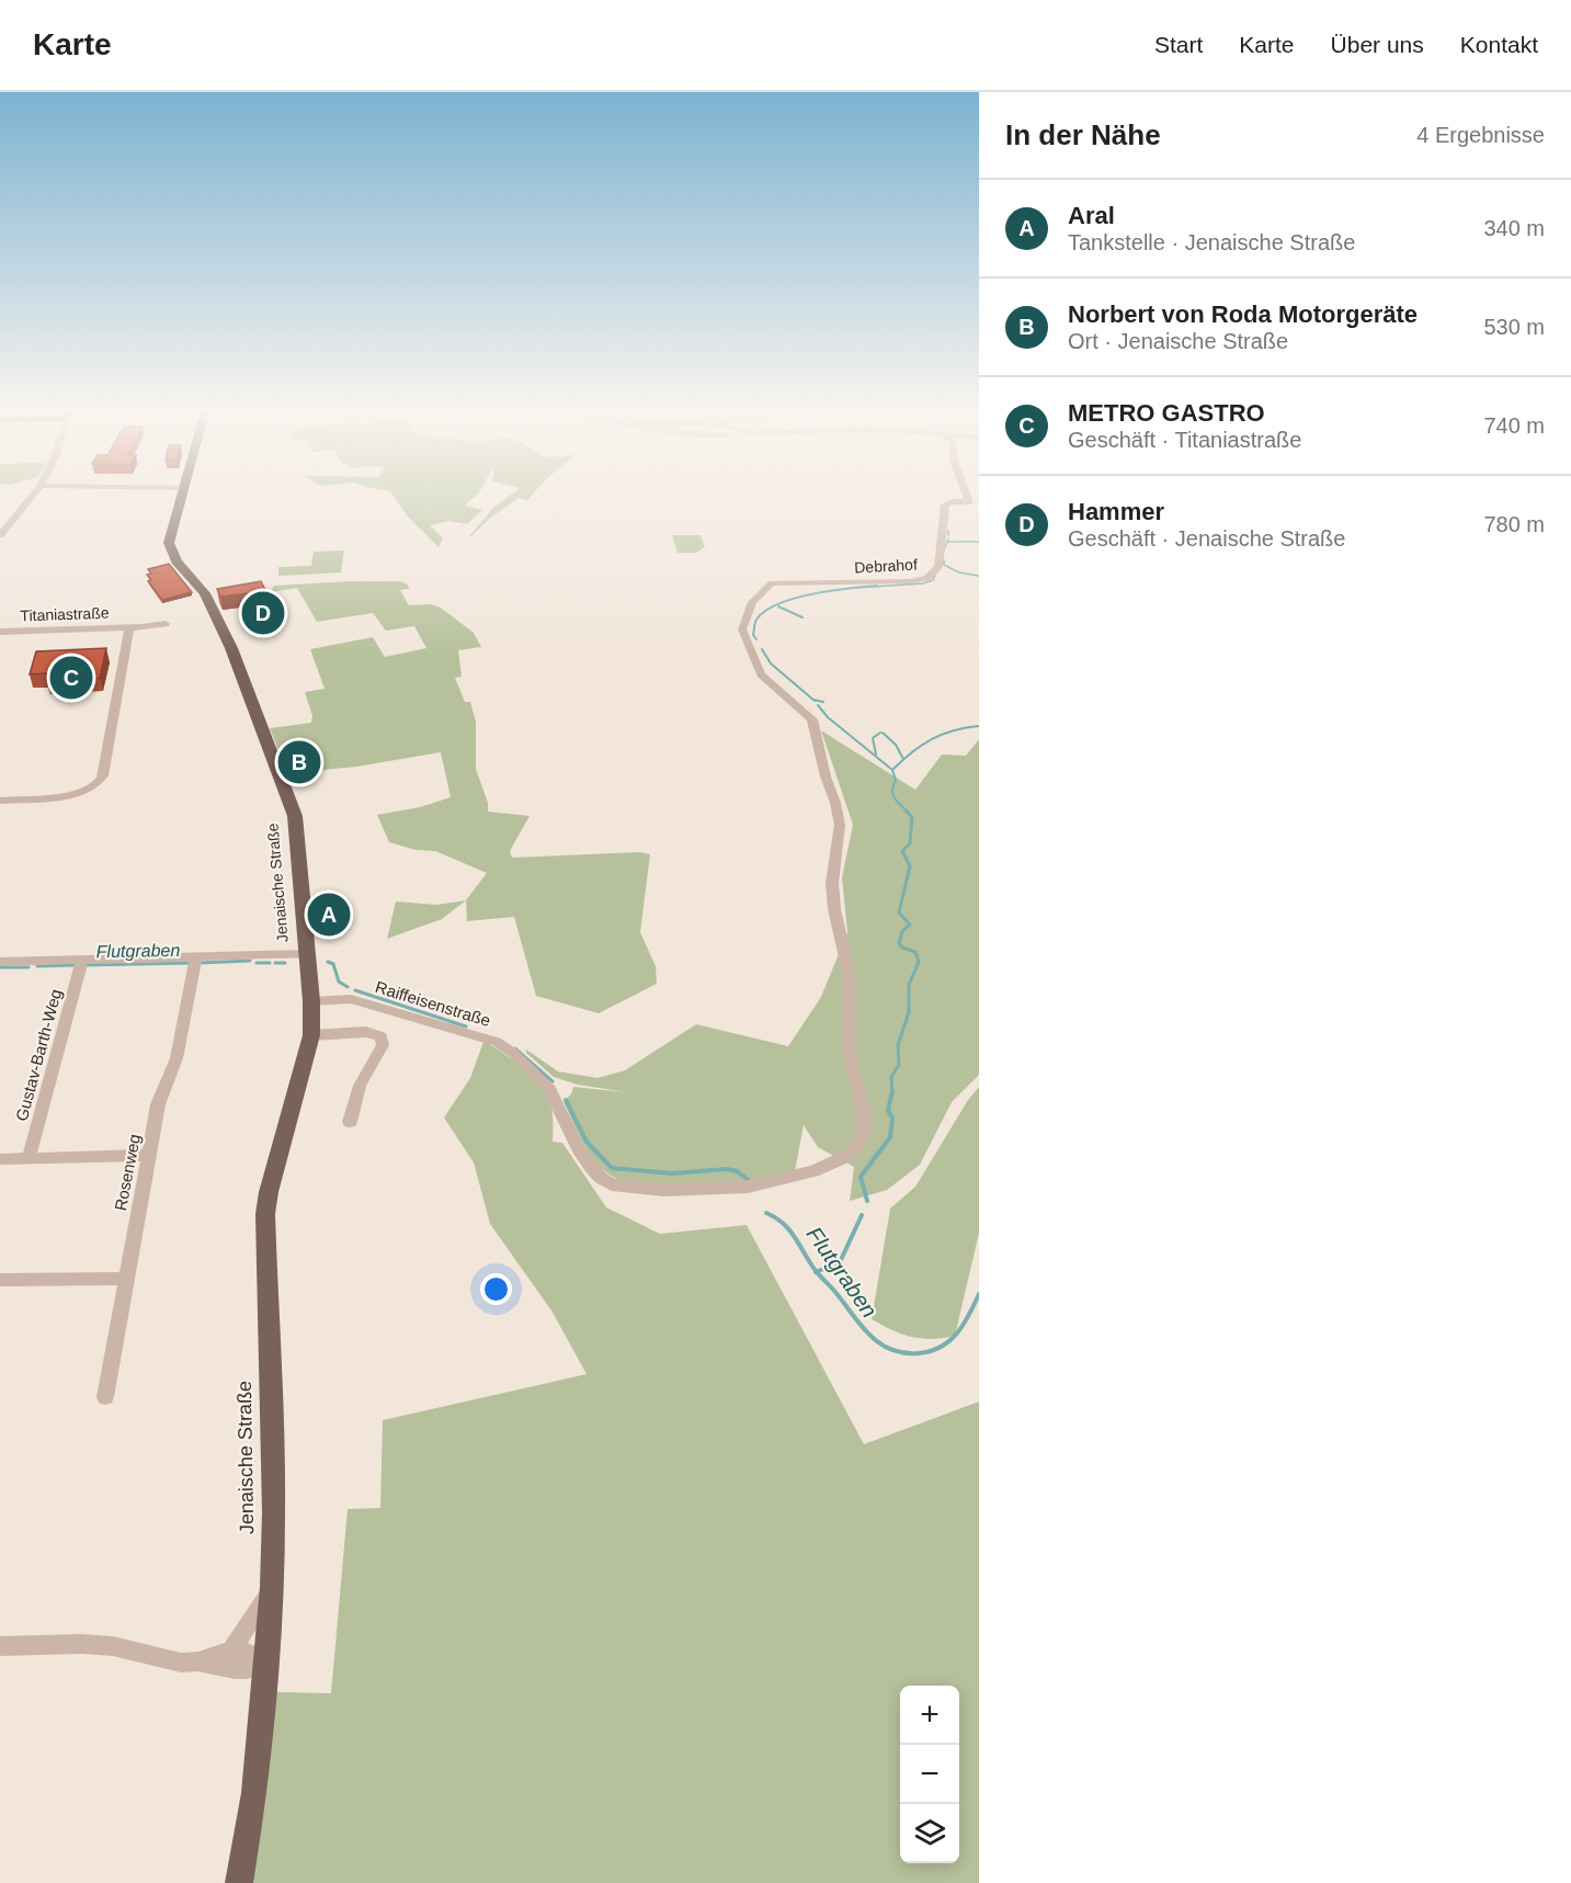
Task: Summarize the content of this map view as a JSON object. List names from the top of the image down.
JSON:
{
  "streets": {
    "main road": ["Jenaische Straße"],
    "street": [
      "Debrahof",
      "Titaniastraße",
      "Raiffeisenstraße",
      "Gustav-Barth-Weg",
      "Rosenweg"
    ]
  },
  "crossings": [
    ["Debrahof", "Raiffeisenstraße"],
    ["Jenaische Straße", "Raiffeisenstraße"]
  ],
  "water": ["Flutgraben"],
  "page": {
    "header": "Karte",
    "nav": [
      "Start",
      "Karte",
      "Über uns",
      "Kontakt"
    ],
    "heading": ["In der Nähe", "4 Ergebnisse"],
    "list": [
      {
        "mark": "A",
        "name": "Aral",
        "note": "Tankstelle · Jenaische Straße",
        "value": "340 m"
      },
      {
        "mark": "B",
        "name": "Norbert von Roda Motorgeräte",
        "note": "Ort · Jenaische Straße",
        "value": "530 m"
      },
      {
        "mark": "C",
        "name": "METRO GASTRO",
        "note": "Geschäft · Titaniastraße",
        "value": "740 m"
      },
      {
        "mark": "D",
        "name": "Hammer",
        "note": "Geschäft · Jenaische Straße",
        "value": "780 m"
      }
    ],
    "pins": [
      "D",
      "C",
      "B",
      "A"
    ],
    "map_buttons": ["+", "−"]
  }
}
